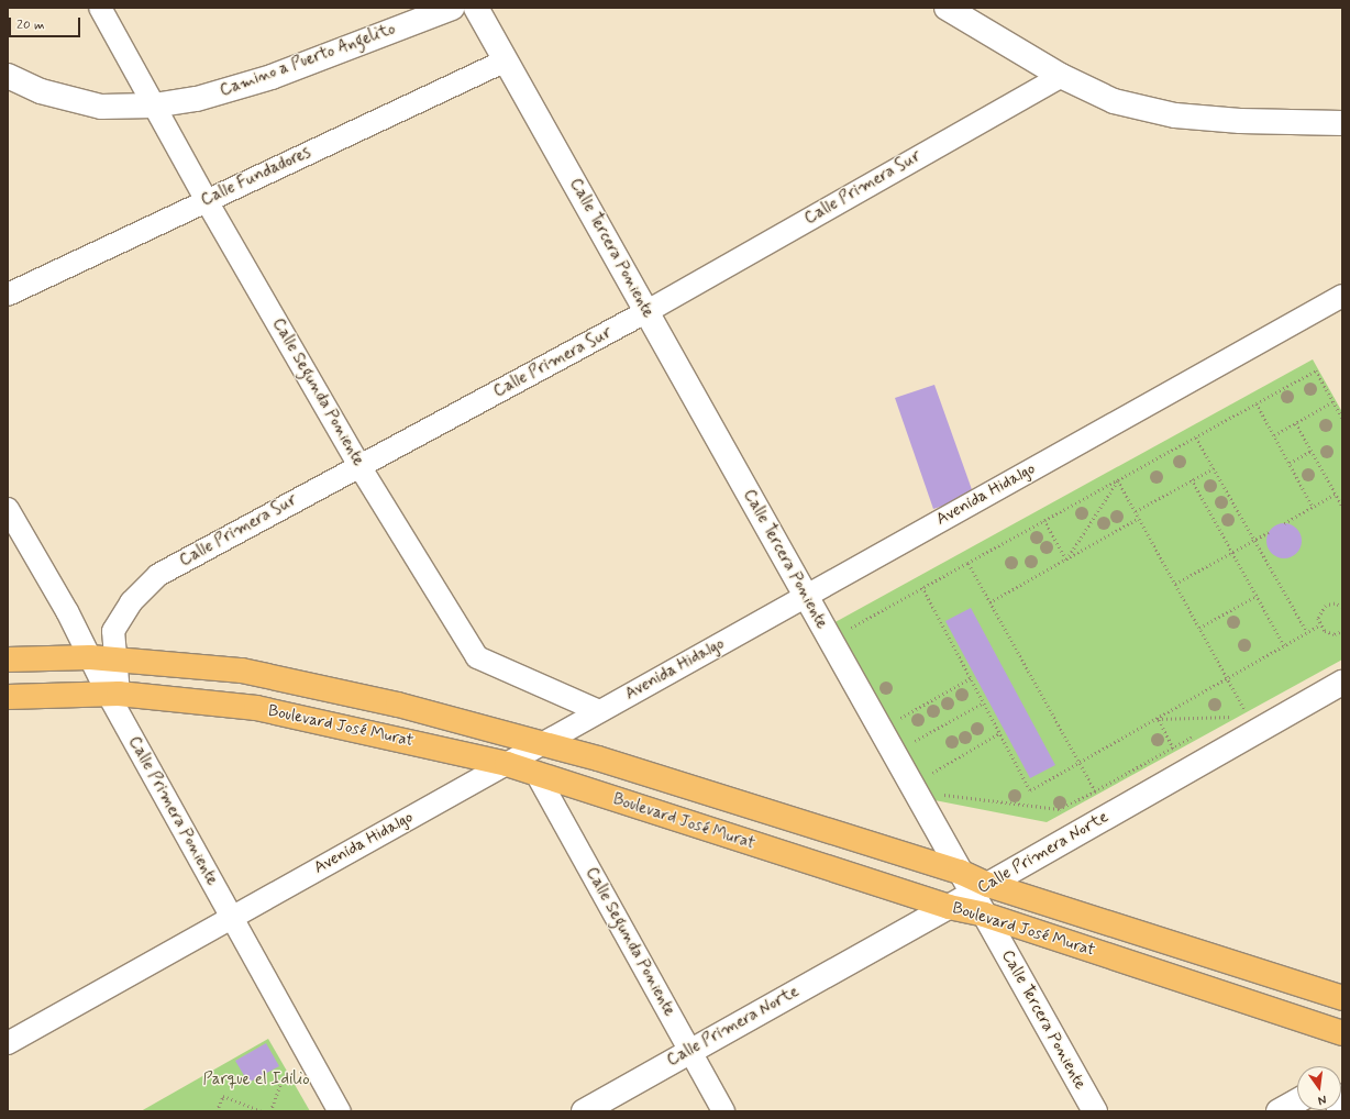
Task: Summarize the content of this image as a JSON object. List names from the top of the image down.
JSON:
{
  "streets": {
    "highway": ["Boulevard José Murat"],
    "street": [
      "Camino a Puerto Angelito",
      "Calle Fundadores",
      "Calle Primera Sur",
      "Calle Tercera Poniente",
      "Calle Segunda Poniente",
      "Avenida Hidalgo",
      "Calle Primera Poniente",
      "Calle Primera Norte"
    ]
  },
  "crossings": [
    ["Camino a Puerto Angelito", "Calle Segunda Poniente"],
    ["Calle Fundadores", "Calle Tercera Poniente"],
    ["Calle Fundadores", "Calle Segunda Poniente"],
    ["Calle Primera Sur", "Calle Tercera Poniente"],
    ["Calle Primera Sur", "Calle Segunda Poniente"],
    ["Calle Primera Sur", "Boulevard José Murat"],
    ["Calle Primera Sur", "Calle Primera Poniente"],
    ["Calle Tercera Poniente", "Avenida Hidalgo"],
    ["Calle Tercera Poniente", "Boulevard José Murat"],
    ["Calle Tercera Poniente", "Calle Primera Norte"],
    ["Calle Segunda Poniente", "Avenida Hidalgo"],
    ["Calle Segunda Poniente", "Boulevard José Murat"],
    ["Calle Segunda Poniente", "Calle Primera Norte"],
    ["Avenida Hidalgo", "Boulevard José Murat"],
    ["Avenida Hidalgo", "Calle Primera Poniente"],
    ["Boulevard José Murat", "Calle Primera Poniente"],
    ["Boulevard José Murat", "Calle Primera Norte"]
  ],
  "parks": ["Parque el Idilio"],
  "scale_bar": "20 m",
  "north": "bottom"
}
